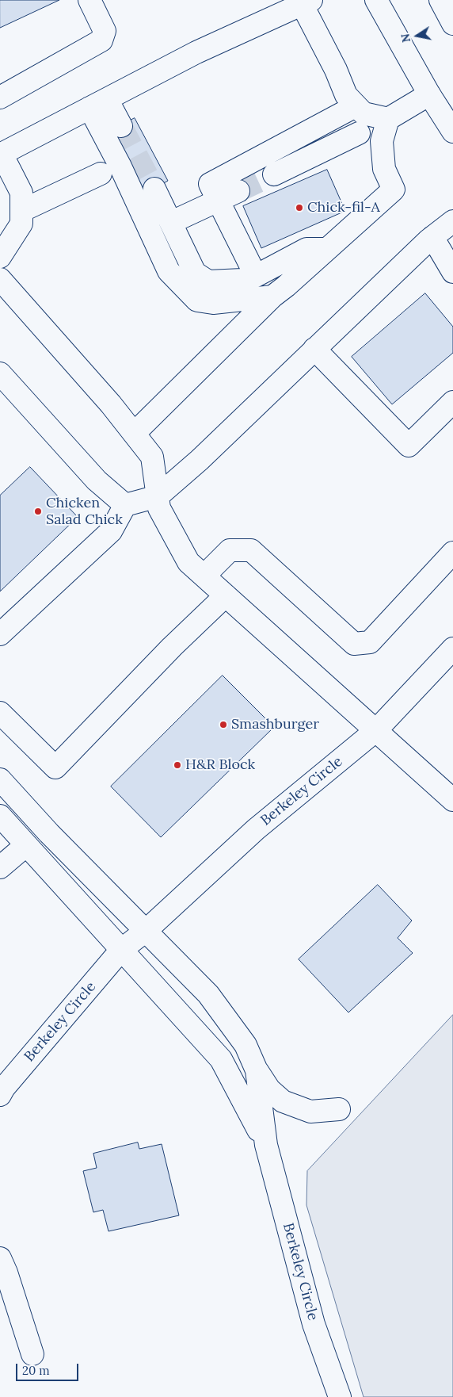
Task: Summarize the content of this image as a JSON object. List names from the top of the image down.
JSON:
{
  "streets": {
    "street": ["Berkeley Circle"]
  },
  "places": [
    "Chick-fil-A",
    "Chicken Salad Chick",
    "Smashburger",
    "H&R Block"
  ],
  "scale_bar": "20 m",
  "north": "left"
}
